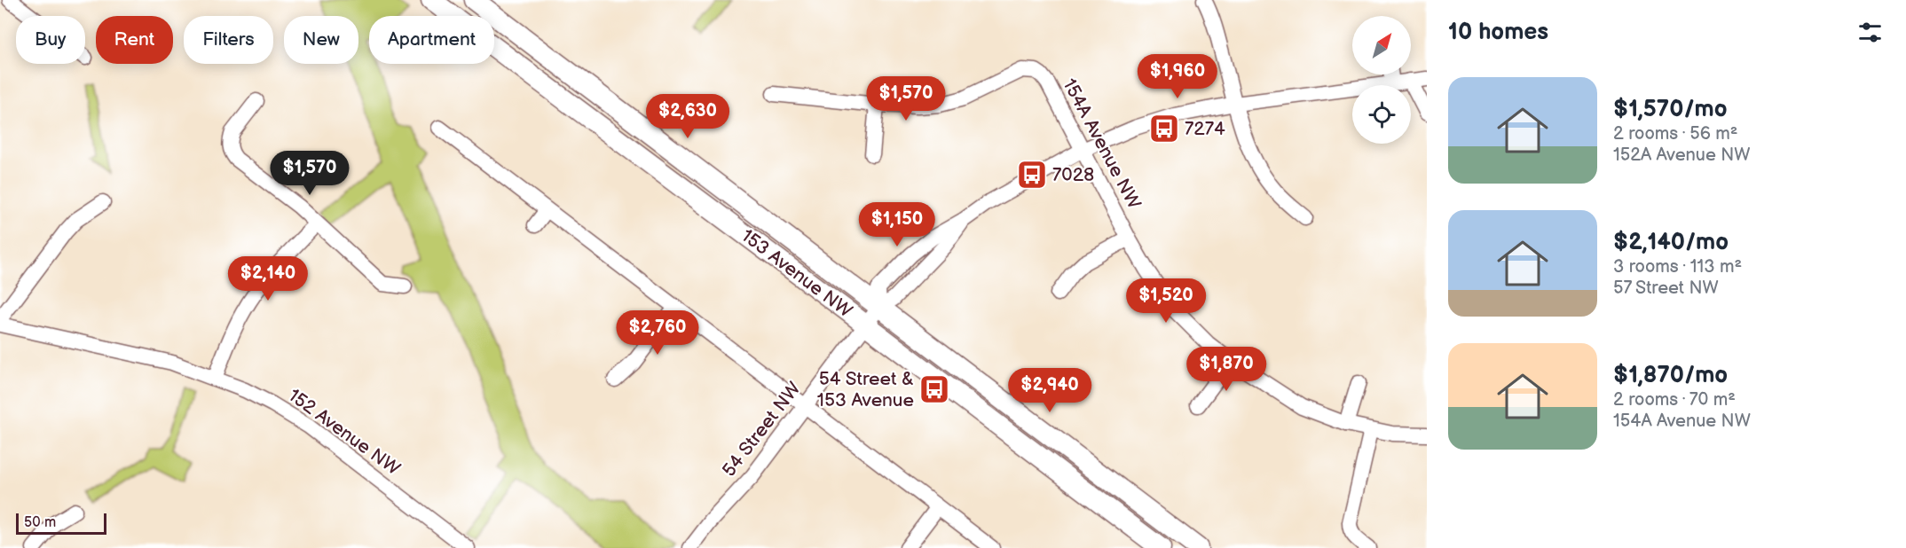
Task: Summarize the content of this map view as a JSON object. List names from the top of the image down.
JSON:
{
  "streets": {
    "main road": ["153 Avenue NW"],
    "street": ["154A Avenue NW", "54 Street NW", "152 Avenue NW"]
  },
  "crossings": [
    ["154A Avenue NW", "54 Street NW"],
    ["153 Avenue NW", "54 Street NW"]
  ],
  "places": {
    "bus stop": ["7274", "7028", "54 Street & 153 Avenue"]
  },
  "scale_bar": "50 m",
  "north": "top right",
  "page": {
    "heading": "10 homes",
    "chip": [
      "Buy",
      "Rent",
      "Filters",
      "New",
      "Apartment"
    ],
    "price": [
      "$1,960",
      "$1,570",
      "$2,630",
      "$1,570",
      "$1,150",
      "$2,140",
      "$1,520",
      "$2,760",
      "$1,870",
      "$2,940"
    ],
    "list": [
      {
        "name": "$1,570/mo",
        "note": "2 rooms · 56 m² · 152A Avenue NW"
      },
      {
        "name": "$2,140/mo",
        "note": "3 rooms · 113 m² · 57 Street NW"
      },
      {
        "name": "$1,870/mo",
        "note": "2 rooms · 70 m² · 154A Avenue NW"
      }
    ],
    "scale": "50 m"
  }
}
